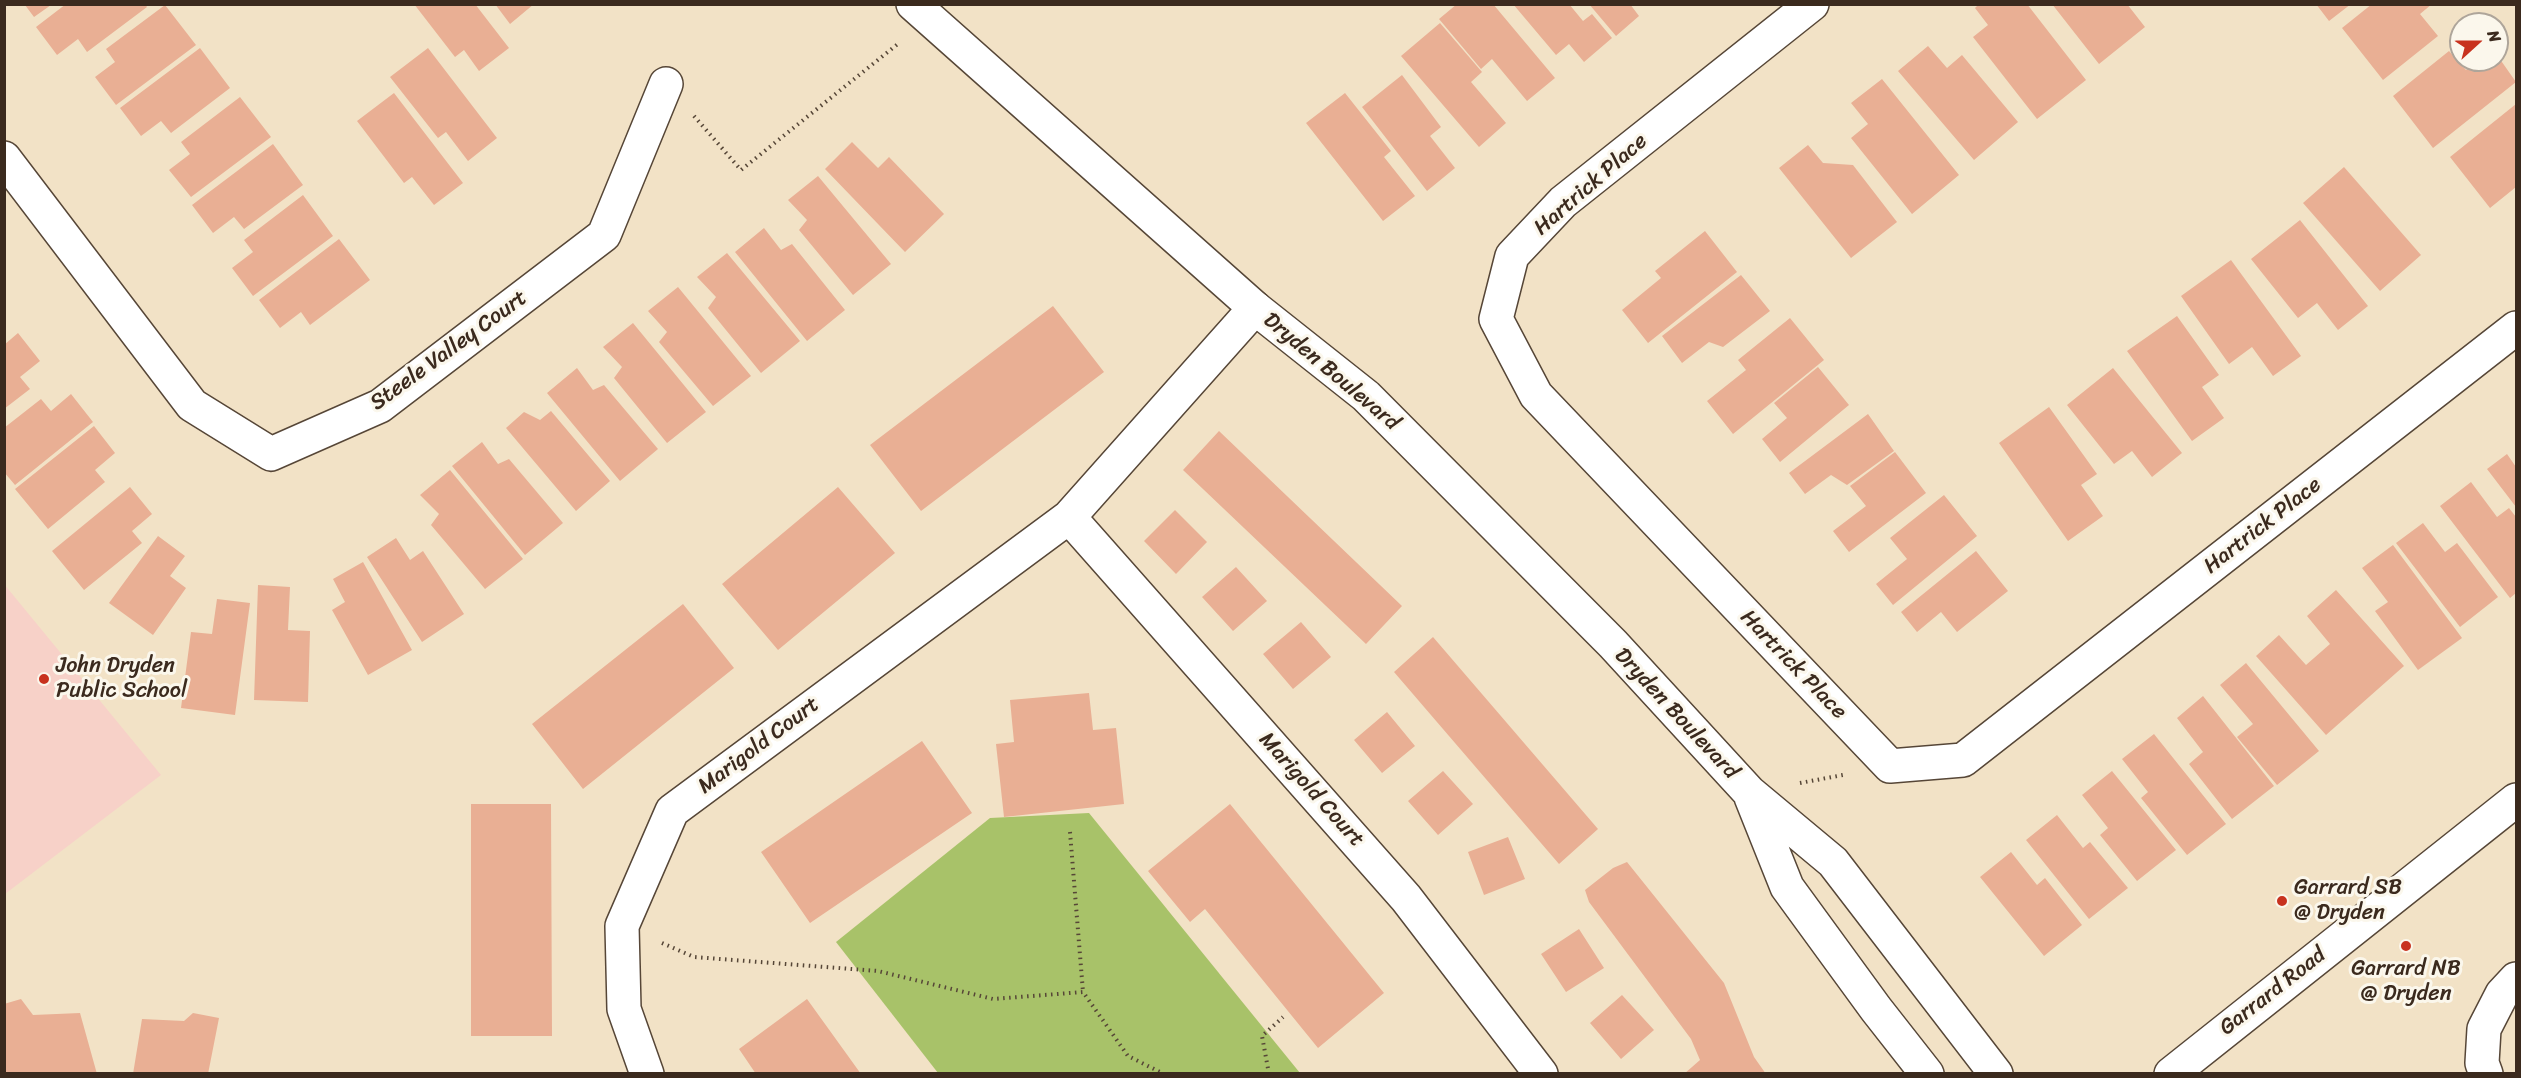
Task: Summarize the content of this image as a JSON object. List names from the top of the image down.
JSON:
{
  "streets": {
    "street": [
      "Hartrick Place",
      "Steele Valley Court",
      "Dryden Boulevard",
      "Marigold Court",
      "Garrard Road"
    ]
  },
  "crossings": [
    ["Dryden Boulevard", "Marigold Court"]
  ],
  "places": ["John Dryden Public School", "Garrard SB @ Dryden", "Garrard NB @ Dryden"],
  "north": "right"
}
